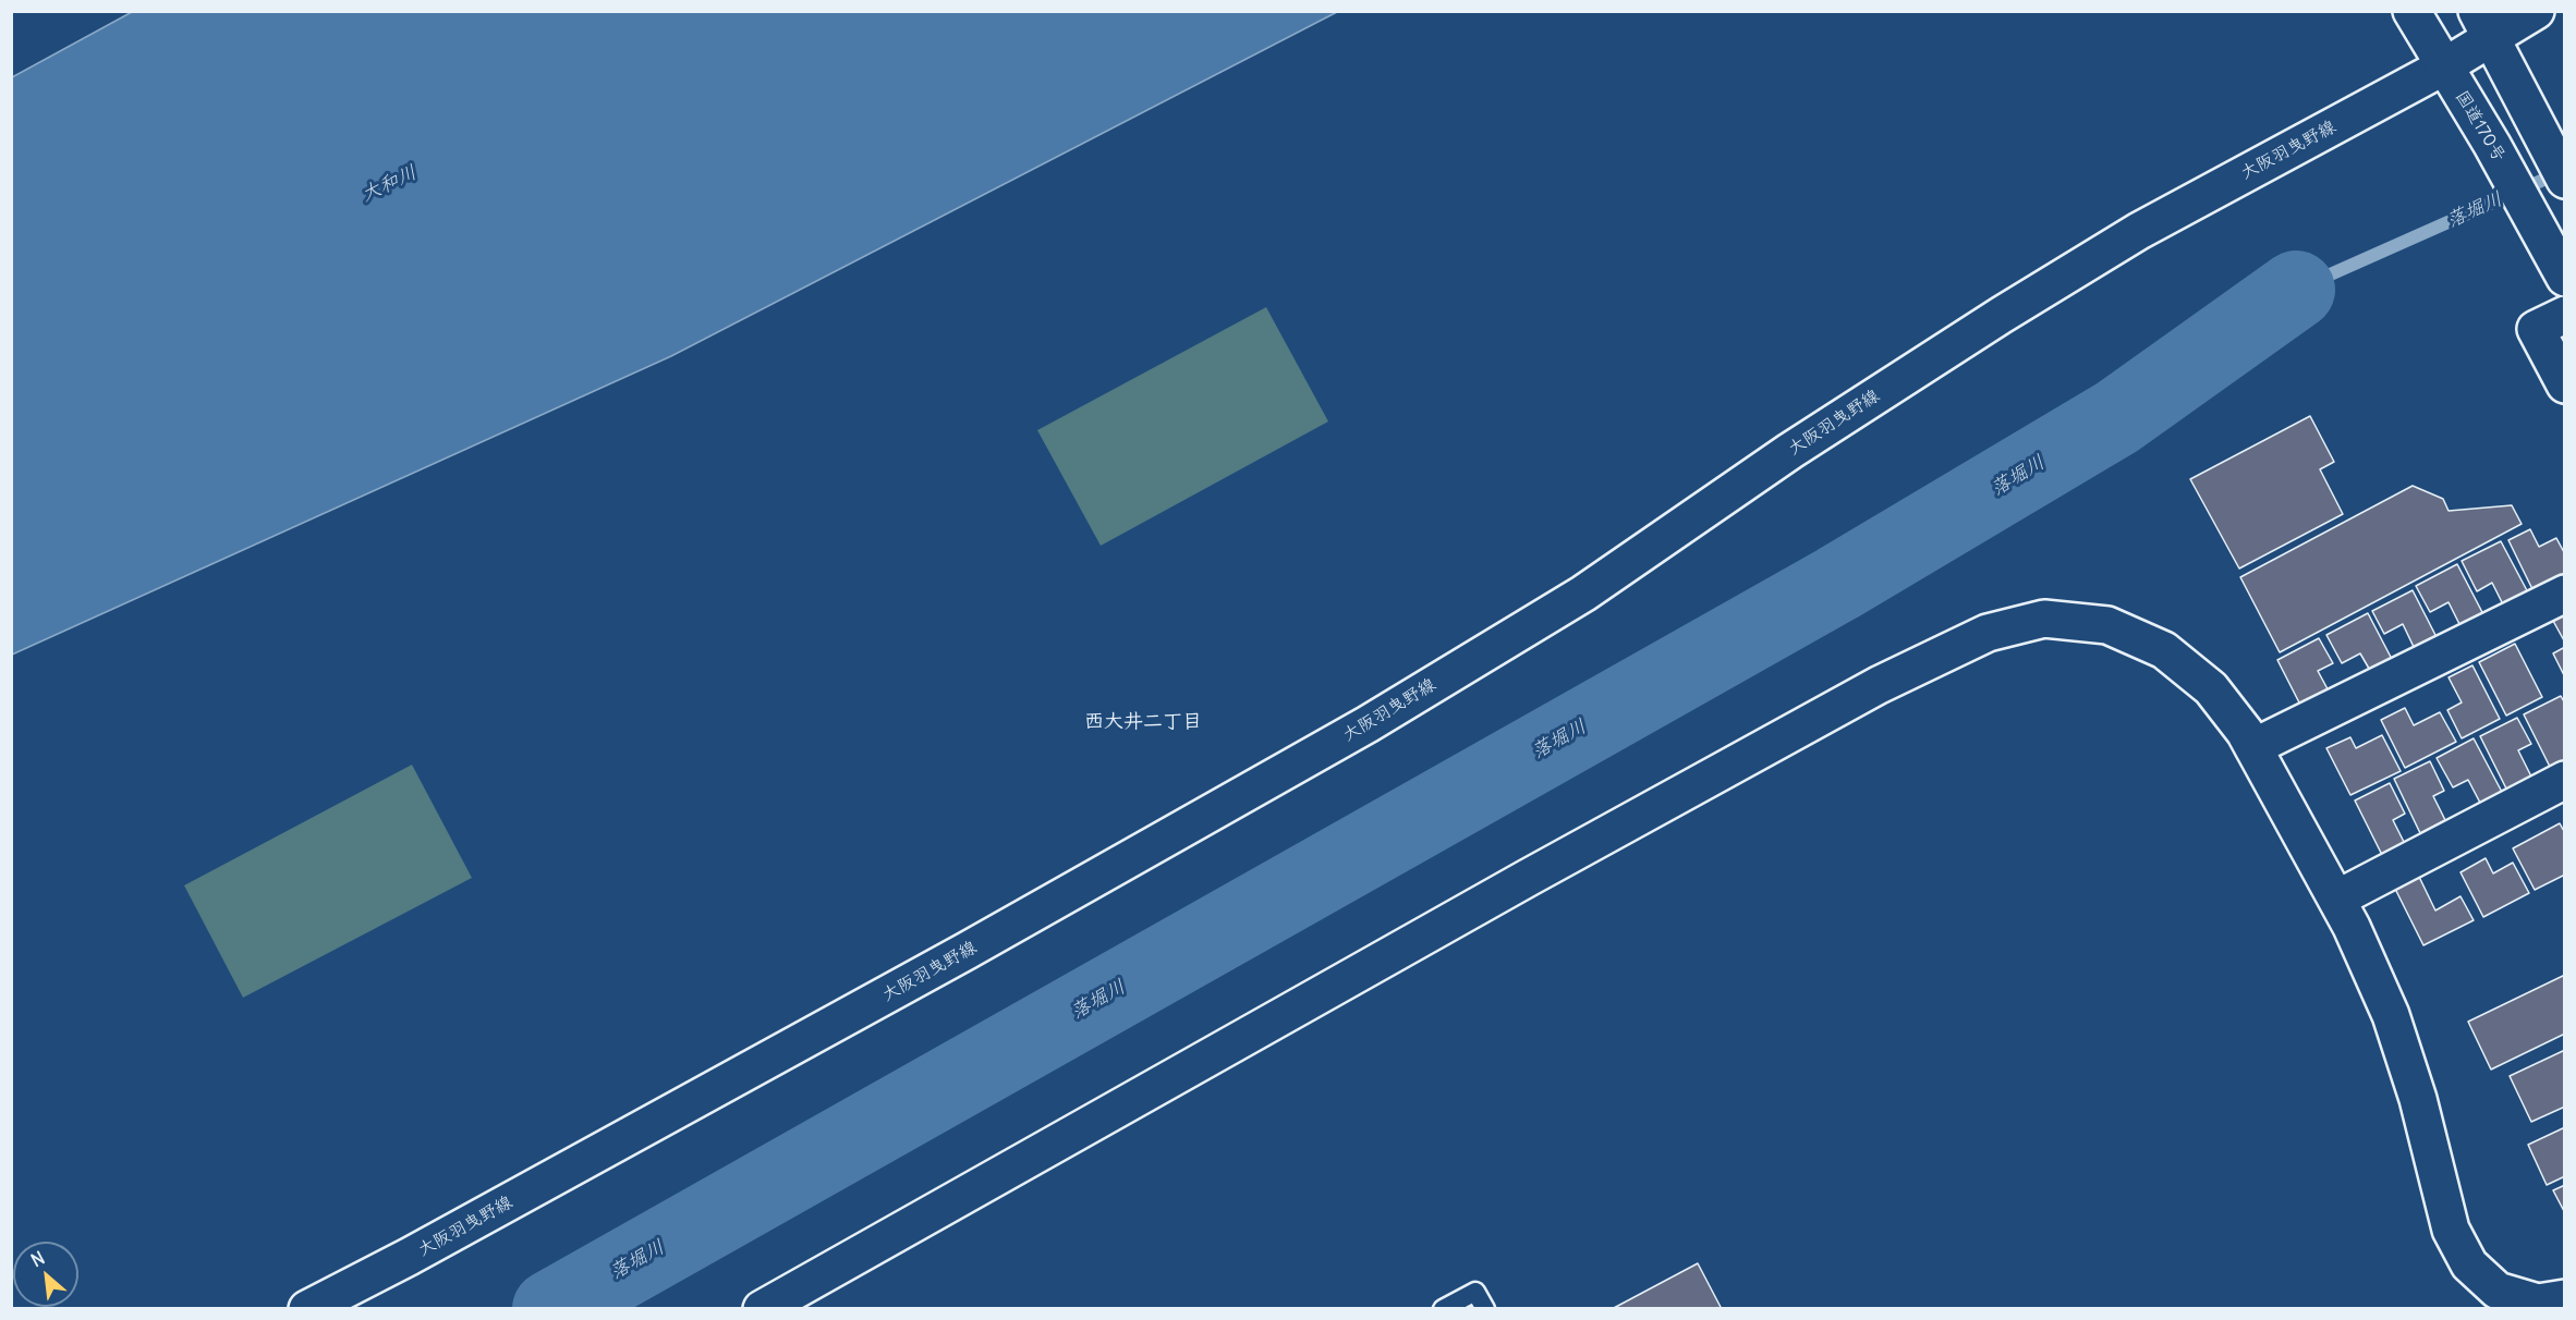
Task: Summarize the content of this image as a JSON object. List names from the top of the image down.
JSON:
{
  "streets": {
    "main road": ["国道170号", "大阪羽曳野線"]
  },
  "crossings": [
    ["国道170号", "大阪羽曳野線"]
  ],
  "districts": ["西大井二丁目"],
  "water": ["大和川", "落堀川"],
  "north": "top left"
}
